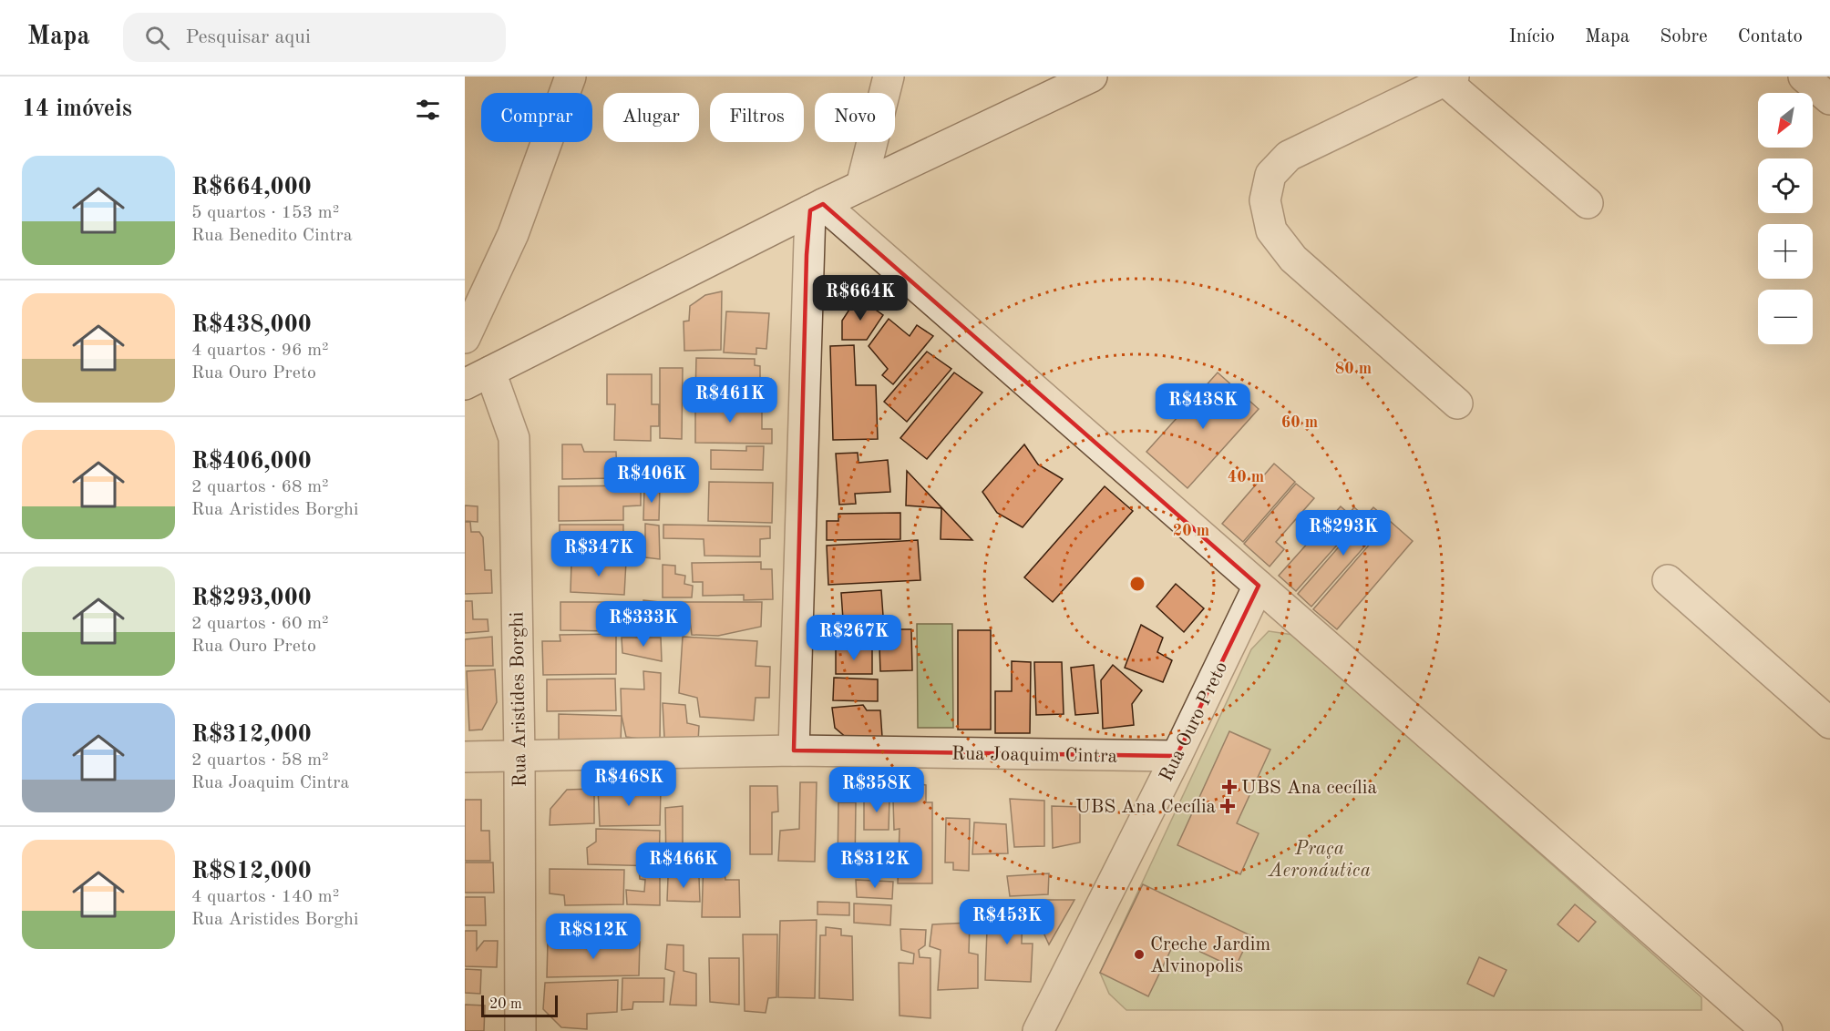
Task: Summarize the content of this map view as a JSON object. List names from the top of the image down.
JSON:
{
  "streets": {
    "street": ["Rua Aristides Borghi", "Rua Ouro Preto", "Rua Joaquim Cintra"]
  },
  "crossings": [
    ["Rua Aristides Borghi", "Rua Joaquim Cintra"],
    ["Rua Ouro Preto", "Rua Joaquim Cintra"]
  ],
  "parks": ["Praça Aeronáutica"],
  "places": {
    "health": ["UBS Ana cecília", "UBS Ana Cecília"],
    "other": ["Creche Jardim Alvinopolis"]
  },
  "scale_bar": "20 m",
  "north": "bottom left",
  "page": {
    "header": "Mapa",
    "search": "Pesquisar aqui",
    "nav": [
      "Início",
      "Mapa",
      "Sobre",
      "Contato"
    ],
    "heading": "14 imóveis",
    "map_buttons": ["+", "−"],
    "chip": [
      "Comprar",
      "Alugar",
      "Filtros",
      "Novo"
    ],
    "list": [
      {
        "name": "R$664,000",
        "note": "5 quartos · 153 m² · Rua Benedito Cintra"
      },
      {
        "name": "R$438,000",
        "note": "4 quartos · 96 m² · Rua Ouro Preto"
      },
      {
        "name": "R$406,000",
        "note": "2 quartos · 68 m² · Rua Aristides Borghi"
      },
      {
        "name": "R$293,000",
        "note": "2 quartos · 60 m² · Rua Ouro Preto"
      },
      {
        "name": "R$312,000",
        "note": "2 quartos · 58 m² · Rua Joaquim Cintra"
      },
      {
        "name": "R$812,000",
        "note": "4 quartos · 140 m² · Rua Aristides Borghi"
      }
    ],
    "price": [
      "R$664K",
      "R$461K",
      "R$438K",
      "R$406K",
      "R$293K",
      "R$347K",
      "R$333K",
      "R$267K",
      "R$468K",
      "R$358K",
      "R$466K",
      "R$312K",
      "R$453K",
      "R$812K"
    ],
    "scale": "20 m"
  },
  "rings": [
    "80 m",
    "60 m",
    "40 m",
    "20 m"
  ]
}
